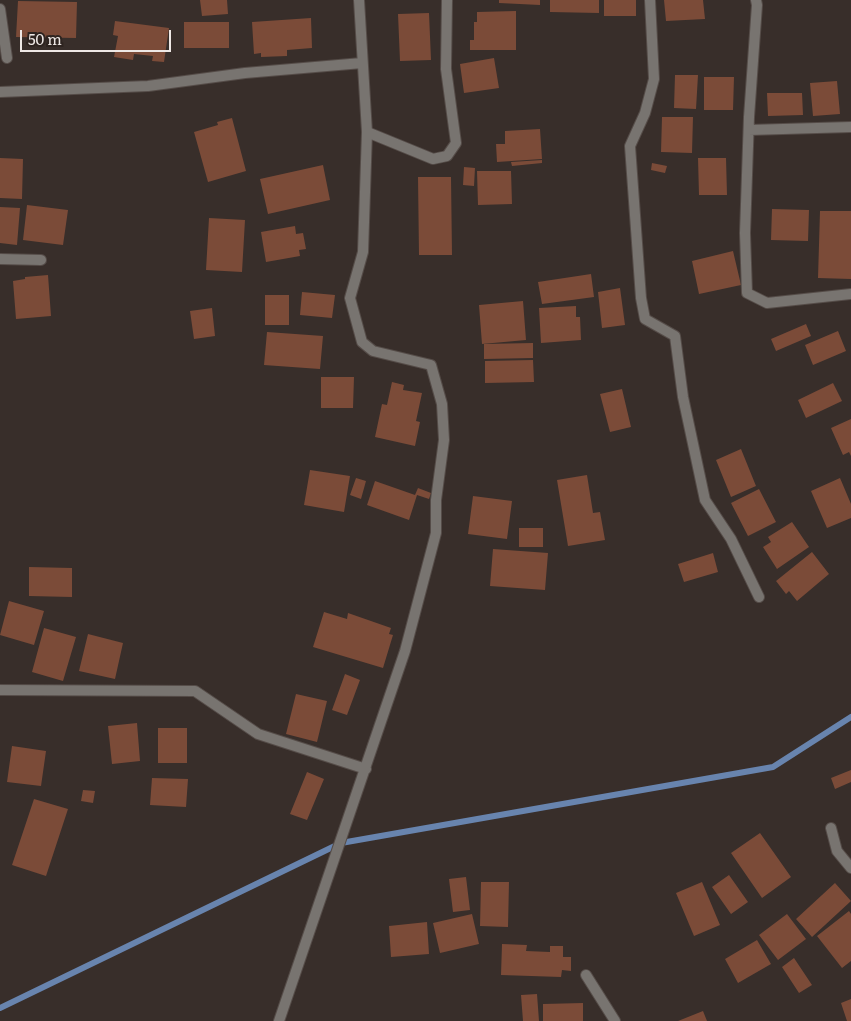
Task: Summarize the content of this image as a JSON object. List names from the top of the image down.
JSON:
{
  "scale_bar": "50 m"
}
